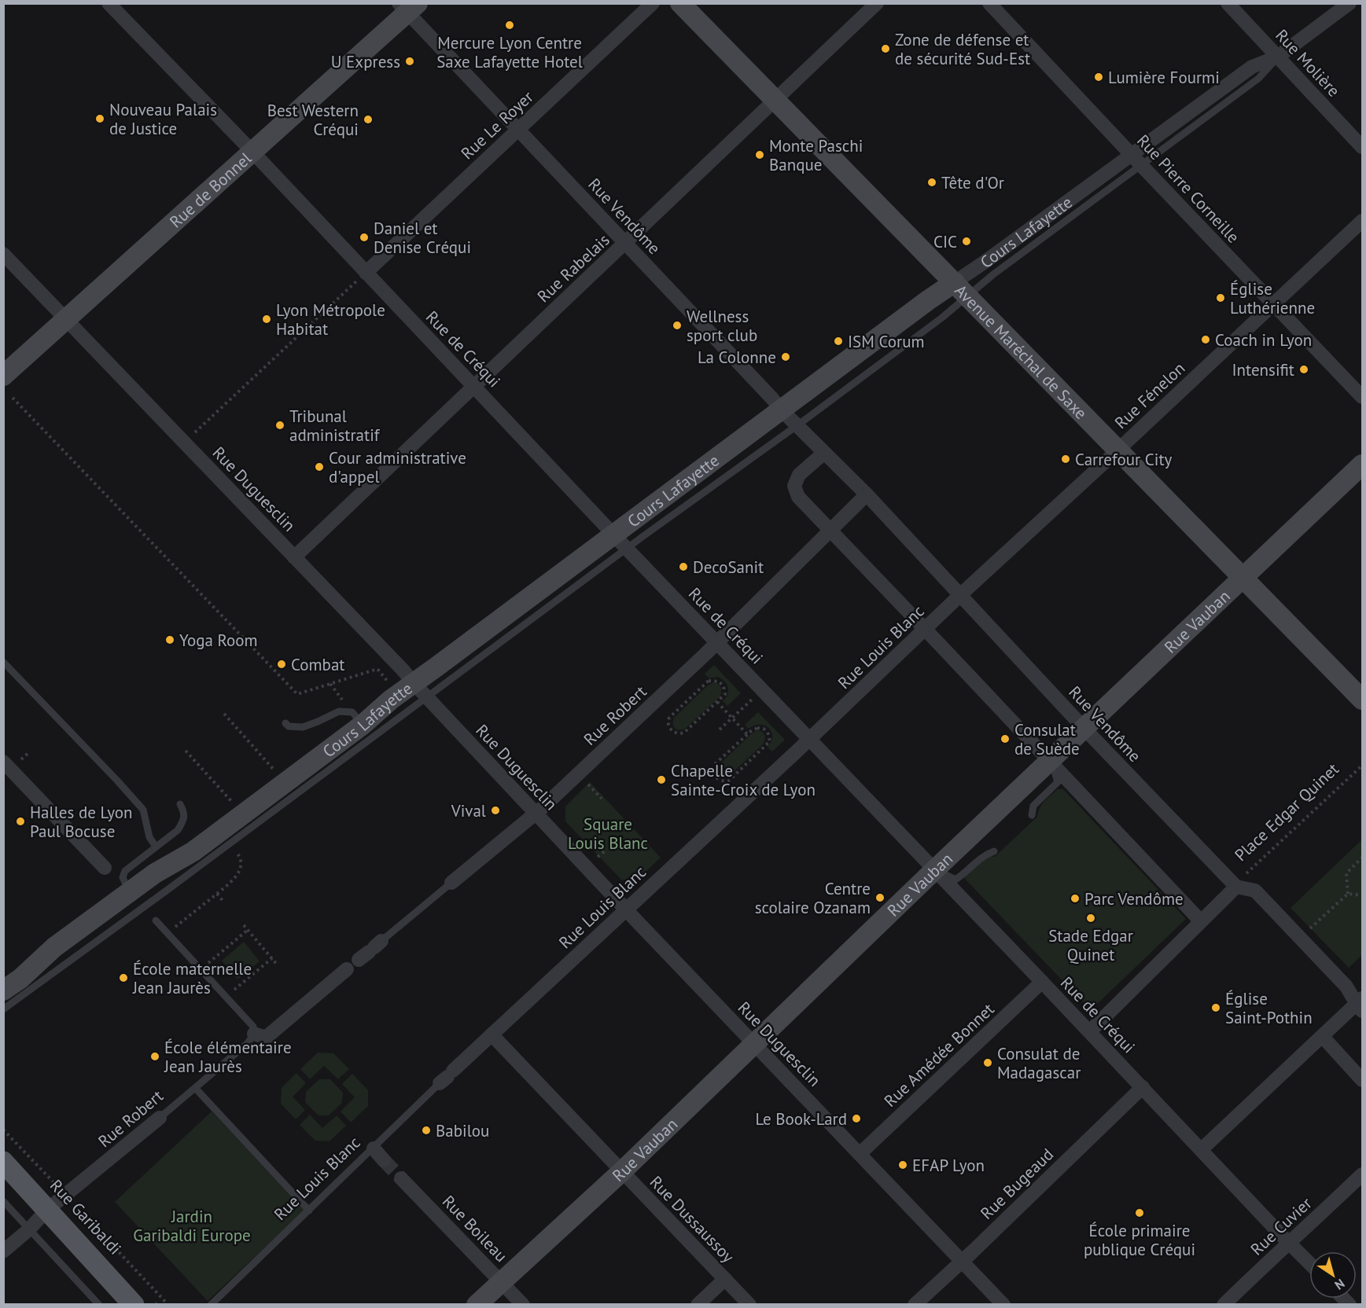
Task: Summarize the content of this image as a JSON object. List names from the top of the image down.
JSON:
{
  "streets": {
    "main road": ["Rue Garibaldi"],
    "street": [
      "Rue Molière",
      "Rue Le Royer",
      "Rue Pierre Corneille",
      "Rue de Bonnel",
      "Rue Vendôme",
      "Cours Lafayette",
      "Rue Rabelais",
      "Rue de Créqui",
      "Avenue Maréchal de Saxe",
      "Rue Fénelon",
      "Rue Duguesclin",
      "Rue Vauban",
      "Rue Louis Blanc",
      "Rue Robert",
      "Place Edgar Quinet",
      "Rue Amédée Bonnet",
      "Rue Bugeaud",
      "Rue Dussaussoy",
      "Rue Cuvier",
      "Rue Boileau"
    ]
  },
  "crossings": [
    ["Rue Molière", "Cours Lafayette"],
    ["Rue Le Royer", "Rue Vendôme"],
    ["Rue Le Royer", "Rue de Créqui"],
    ["Rue Pierre Corneille", "Cours Lafayette"],
    ["Rue Pierre Corneille", "Rue Fénelon"],
    ["Rue de Bonnel", "Rue Vendôme"],
    ["Rue de Bonnel", "Rue de Créqui"],
    ["Rue de Bonnel", "Rue Duguesclin"],
    ["Rue Vendôme", "Cours Lafayette"],
    ["Rue Vendôme", "Rue Rabelais"],
    ["Rue Vendôme", "Rue Fénelon"],
    ["Rue Vendôme", "Rue Vauban"],
    ["Rue Vendôme", "Rue Louis Blanc"],
    ["Rue Vendôme", "Rue Robert"],
    ["Rue Vendôme", "Place Edgar Quinet"],
    ["Cours Lafayette", "Rue de Créqui"],
    ["Cours Lafayette", "Avenue Maréchal de Saxe"],
    ["Cours Lafayette", "Rue Duguesclin"],
    ["Rue Rabelais", "Rue de Créqui"],
    ["Rue Rabelais", "Avenue Maréchal de Saxe"],
    ["Rue Rabelais", "Rue Duguesclin"],
    ["Rue de Créqui", "Rue Vauban"],
    ["Rue de Créqui", "Rue Louis Blanc"],
    ["Rue de Créqui", "Rue Robert"],
    ["Rue de Créqui", "Place Edgar Quinet"],
    ["Rue de Créqui", "Rue Amédée Bonnet"],
    ["Rue de Créqui", "Rue Bugeaud"],
    ["Rue de Créqui", "Rue Cuvier"],
    ["Avenue Maréchal de Saxe", "Rue Fénelon"],
    ["Avenue Maréchal de Saxe", "Rue Vauban"],
    ["Rue Fénelon", "Rue Louis Blanc"],
    ["Rue Duguesclin", "Rue Vauban"],
    ["Rue Duguesclin", "Rue Louis Blanc"],
    ["Rue Duguesclin", "Rue Robert"],
    ["Rue Duguesclin", "Rue Amédée Bonnet"],
    ["Rue Duguesclin", "Rue Bugeaud"],
    ["Rue Vauban", "Rue Dussaussoy"],
    ["Rue Vauban", "Rue Boileau"],
    ["Rue Louis Blanc", "Rue Dussaussoy"],
    ["Rue Robert", "Rue Garibaldi"]
  ],
  "parks": ["Square Louis Blanc", "Jardin Garibaldi Europe"],
  "places": [
    "Mercure Lyon Centre Saxe Lafayette Hotel",
    "Zone de défense et de sécurité Sud-Est",
    "U Express",
    "Lumière Fourmi",
    "Nouveau Palais de Justice",
    "Best Western Créqui",
    "Monte Paschi Banque",
    "Tête d'Or",
    "Daniel et Denise Créqui",
    "CIC",
    "Église Luthérienne",
    "Lyon Métropole Habitat",
    "Wellness sport club",
    "Coach in Lyon",
    "ISM Corum",
    "La Colonne",
    "Intensifit",
    "Tribunal administratif",
    "Carrefour City",
    "Cour administrative d'appel",
    "DecoSanit",
    "Yoga Room",
    "Combat",
    "Consulat de Suède",
    "Chapelle Sainte-Croix de Lyon",
    "Vival",
    "Halles de Lyon Paul Bocuse",
    "Centre scolaire Ozanam",
    "Parc Vendôme",
    "Stade Edgar Quinet",
    "École maternelle Jean Jaurès",
    "Église Saint-Pothin",
    "École élémentaire Jean Jaurès",
    "Consulat de Madagascar",
    "Le Book-Lard",
    "Babilou",
    "EFAP Lyon",
    "École primaire publique Créqui"
  ],
  "north": "bottom right"
}
